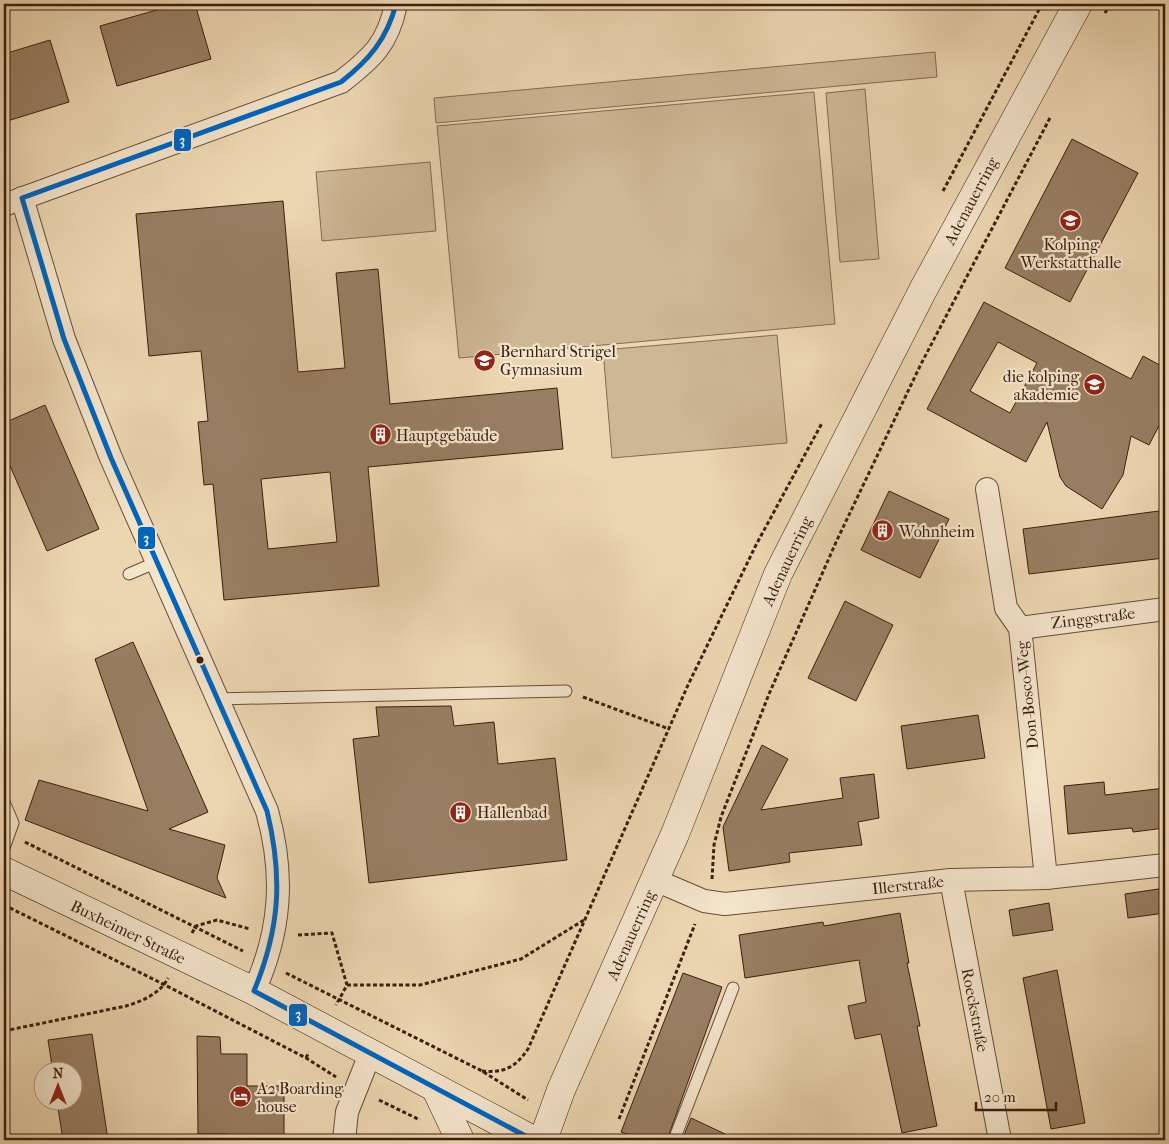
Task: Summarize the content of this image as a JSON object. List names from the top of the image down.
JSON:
{
  "streets": {
    "main road": ["Adenauerring", "Buxheimer Straße"],
    "street": [
      "Zinggstraße",
      "Don-Bosco-Weg",
      "Illerstraße",
      "Roeckstraße"
    ]
  },
  "crossings": [
    ["Adenauerring", "Illerstraße"],
    ["Zinggstraße", "Don-Bosco-Weg"],
    ["Don-Bosco-Weg", "Illerstraße"],
    ["Illerstraße", "Roeckstraße"]
  ],
  "places": {
    "school or university": ["Kolping Werkstatthalle", "Bernhard Strigel Gymnasium", "die kolping akademie"],
    "building": ["Hauptgebäude", "Wohnheim", "Hallenbad"],
    "hotel": ["A2 Boarding house"]
  },
  "lines": ["transit line 3"],
  "scale_bar": "20 m",
  "north": "top"
}
